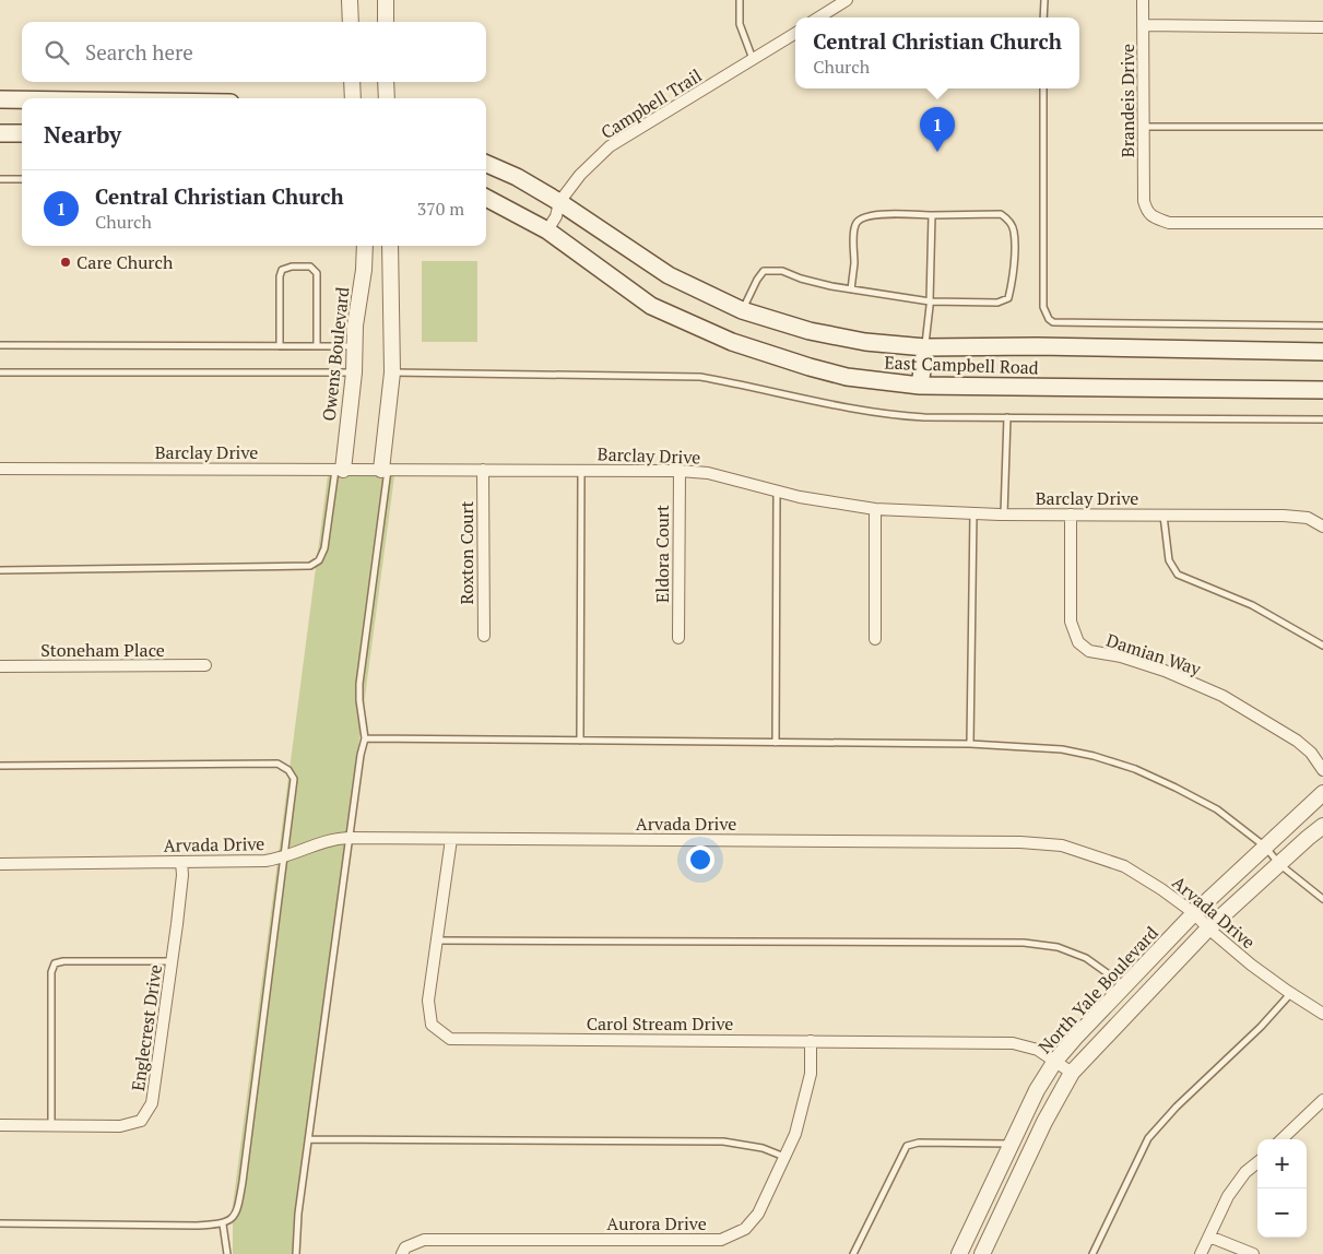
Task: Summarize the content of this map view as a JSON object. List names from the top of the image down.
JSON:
{
  "streets": {
    "main road": ["East Campbell Road"],
    "street": [
      "Brandeis Drive",
      "Campbell Trail",
      "Owens Boulevard",
      "Barclay Drive",
      "Roxton Court",
      "Eldora Court",
      "Stoneham Place",
      "Damian Way",
      "Arvada Drive",
      "North Yale Boulevard",
      "Carol Stream Drive",
      "Englecrest Drive",
      "Aurora Drive"
    ]
  },
  "crossings": [
    ["Campbell Trail", "East Campbell Road"],
    ["Owens Boulevard", "Barclay Drive"],
    ["Barclay Drive", "Roxton Court"],
    ["Barclay Drive", "Eldora Court"],
    ["Barclay Drive", "Damian Way"],
    ["Arvada Drive", "North Yale Boulevard"],
    ["Arvada Drive", "Carol Stream Drive"],
    ["Arvada Drive", "Englecrest Drive"],
    ["North Yale Boulevard", "Carol Stream Drive"],
    ["Carol Stream Drive", "Aurora Drive"]
  ],
  "places": ["Care Church"],
  "page": {
    "popup": ["Central Christian Church", "Church"],
    "search": "Search here",
    "heading": "Nearby",
    "pins": "1",
    "list": [
      {
        "mark": "1",
        "name": "Central Christian Church",
        "note": "Church",
        "value": "370 m"
      }
    ],
    "map_buttons": ["+", "−"]
  }
}
